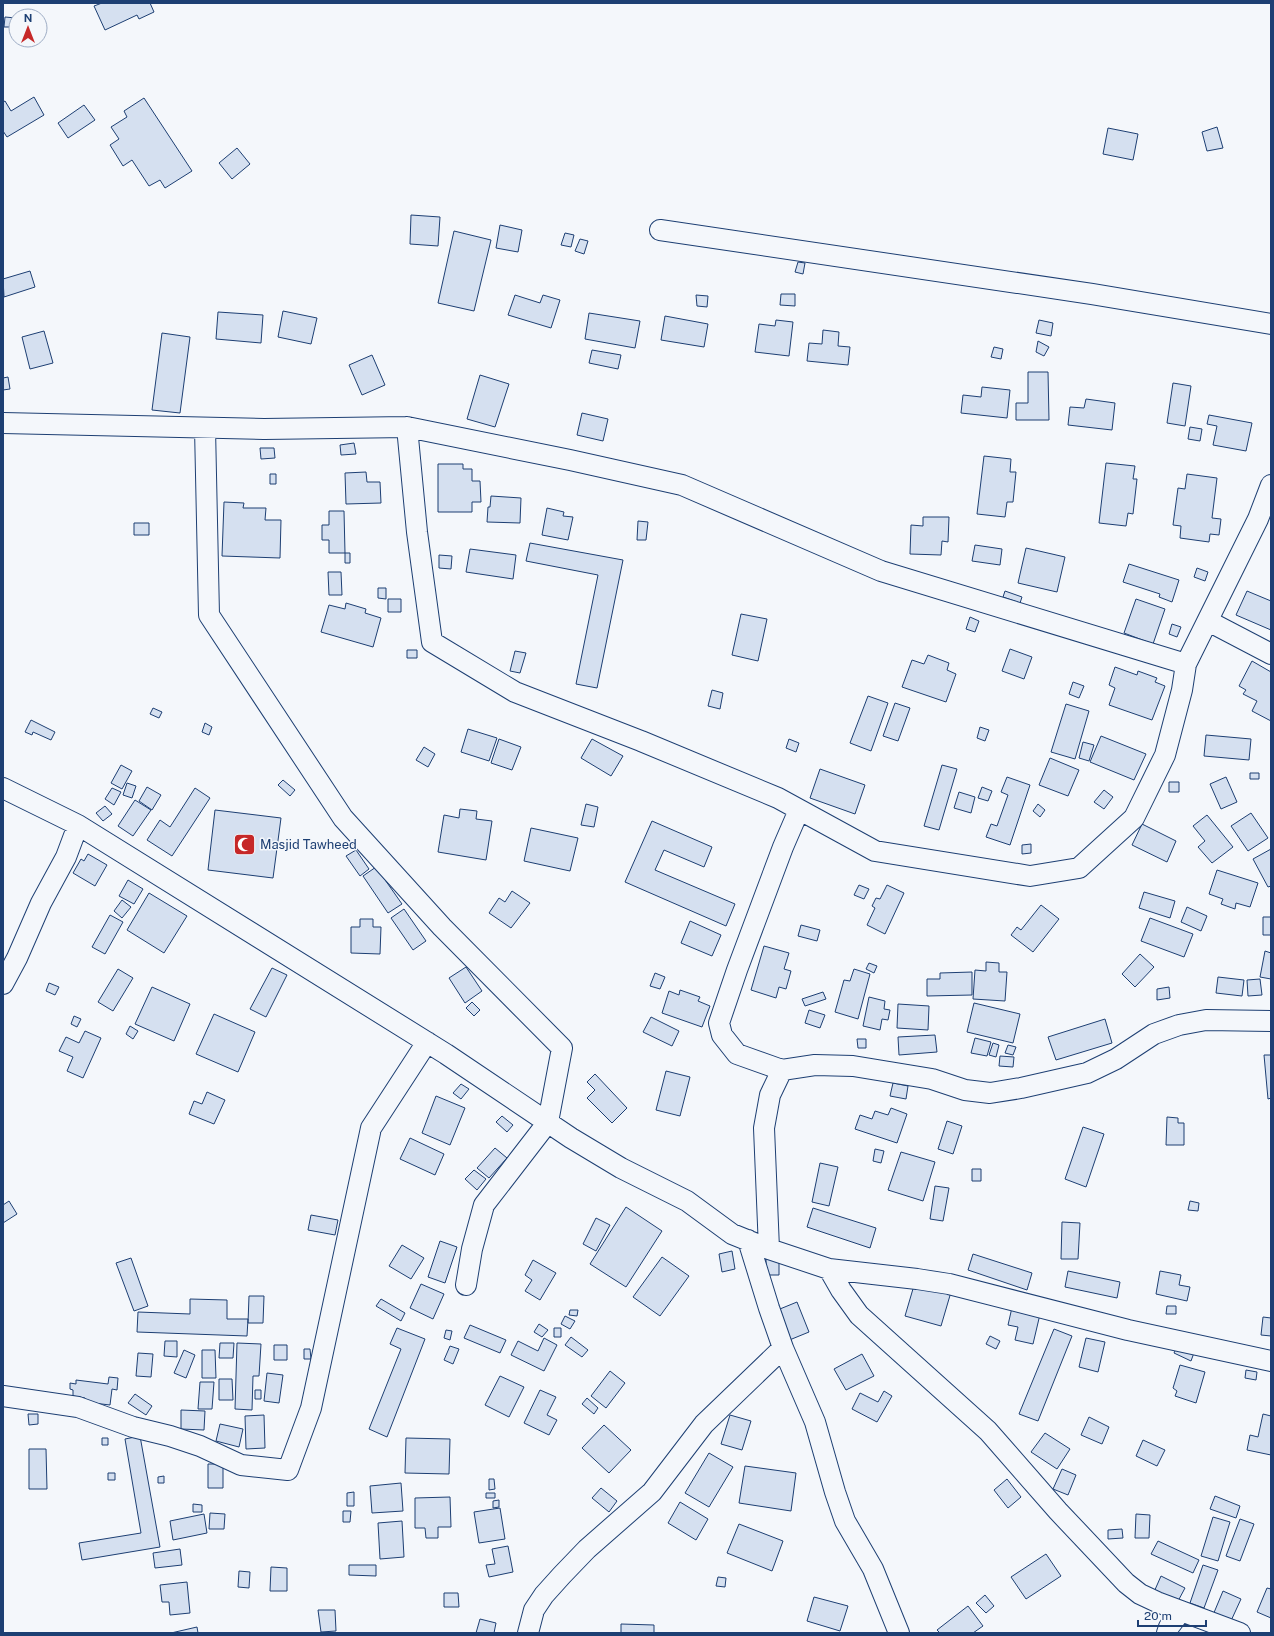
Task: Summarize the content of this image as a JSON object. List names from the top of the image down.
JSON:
{
  "places": {
    "mosque": ["Masjid Tawheed"]
  },
  "scale_bar": "20 m",
  "north": "top"
}
